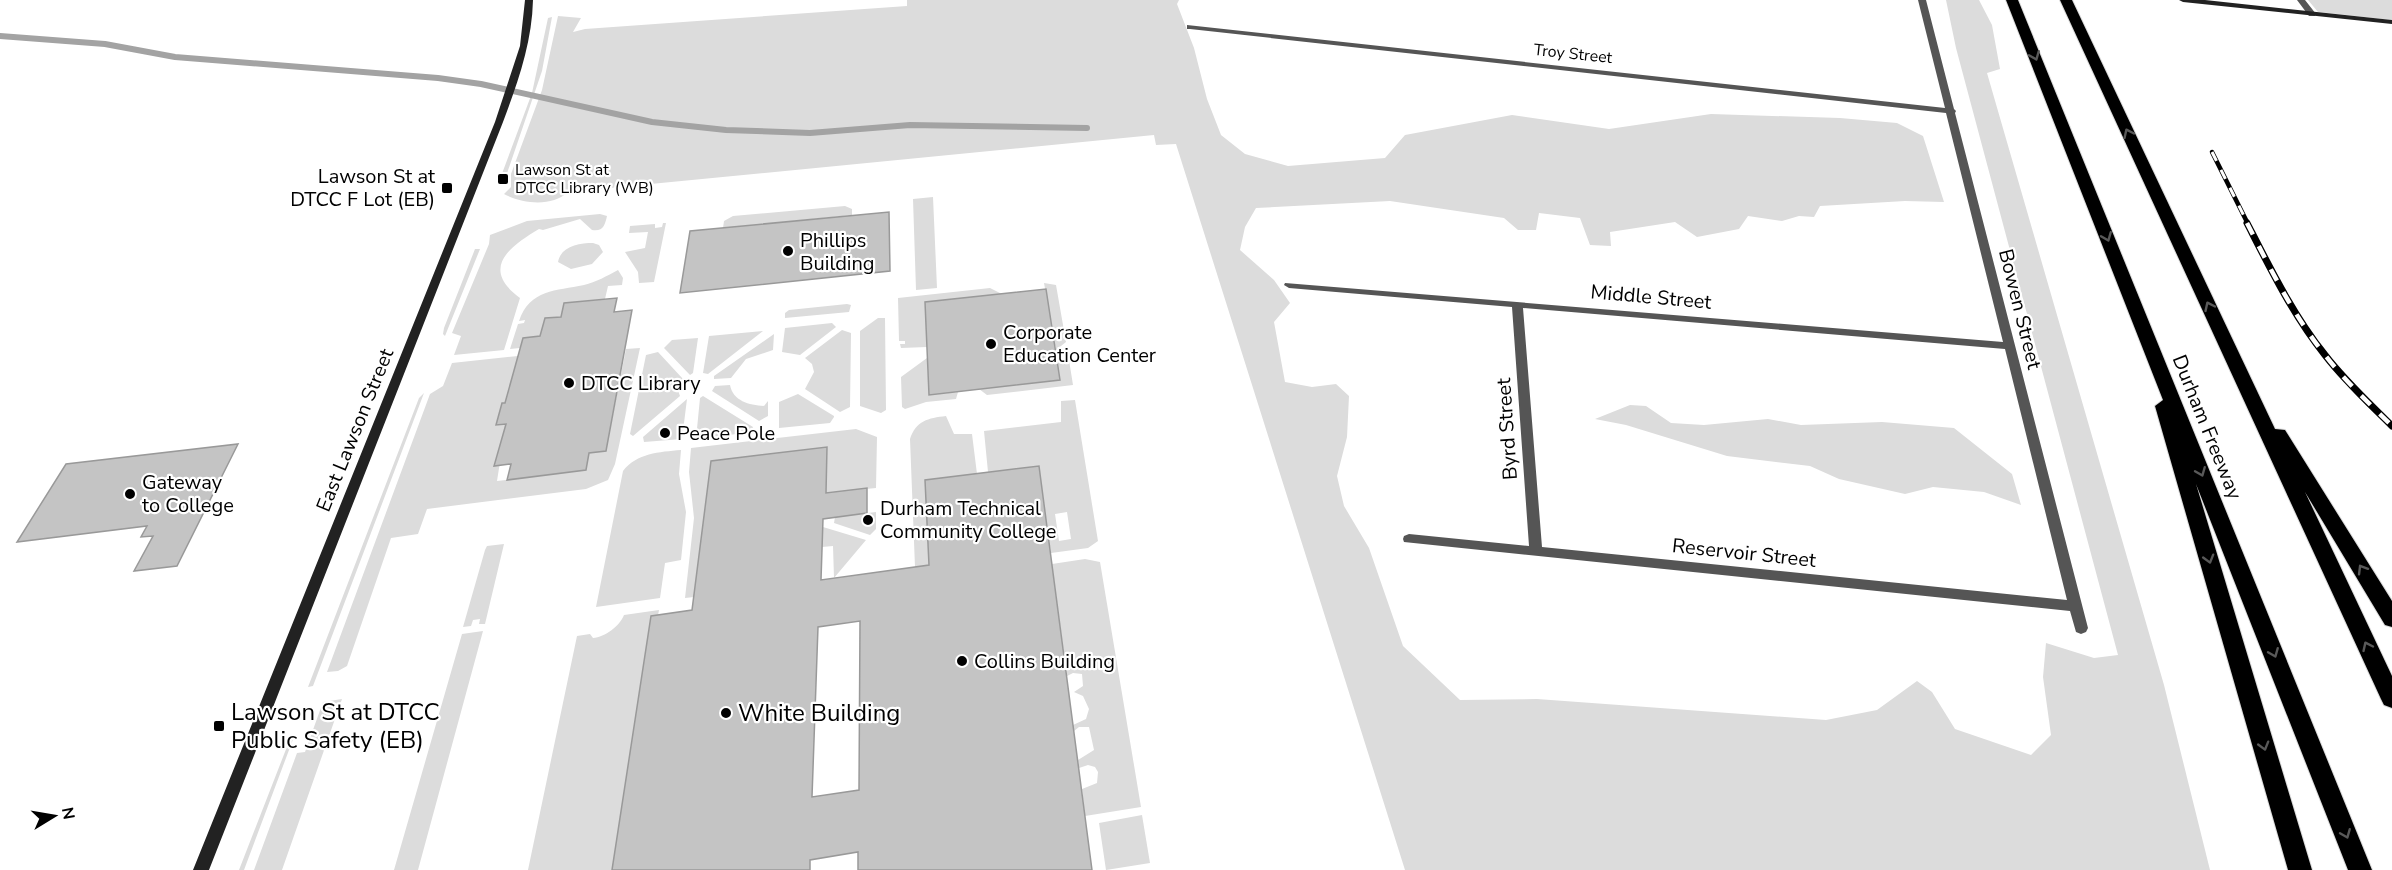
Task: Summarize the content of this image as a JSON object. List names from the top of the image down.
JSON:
{
  "streets": {
    "highway": ["Durham Freeway"],
    "street": [
      "Troy Street",
      "Middle Street",
      "Bowen Street",
      "Byrd Street",
      "East Lawson Street",
      "Reservoir Street"
    ]
  },
  "crossings": [
    ["Troy Street", "Bowen Street"],
    ["Middle Street", "Bowen Street"],
    ["Middle Street", "Byrd Street"],
    ["Bowen Street", "Reservoir Street"],
    ["Byrd Street", "Reservoir Street"]
  ],
  "places": {
    "transit": ["Lawson St at DTCC Library (WB)", "Lawson St at DTCC F Lot (EB)", "Lawson St at DTCC Public Safety (EB)"],
    "other": [
      "Phillips Building",
      "Corporate Education Center",
      "DTCC Library",
      "Peace Pole",
      "Gateway to College",
      "Durham Technical Community College",
      "Collins Building",
      "White Building"
    ]
  },
  "north": "right"
}
